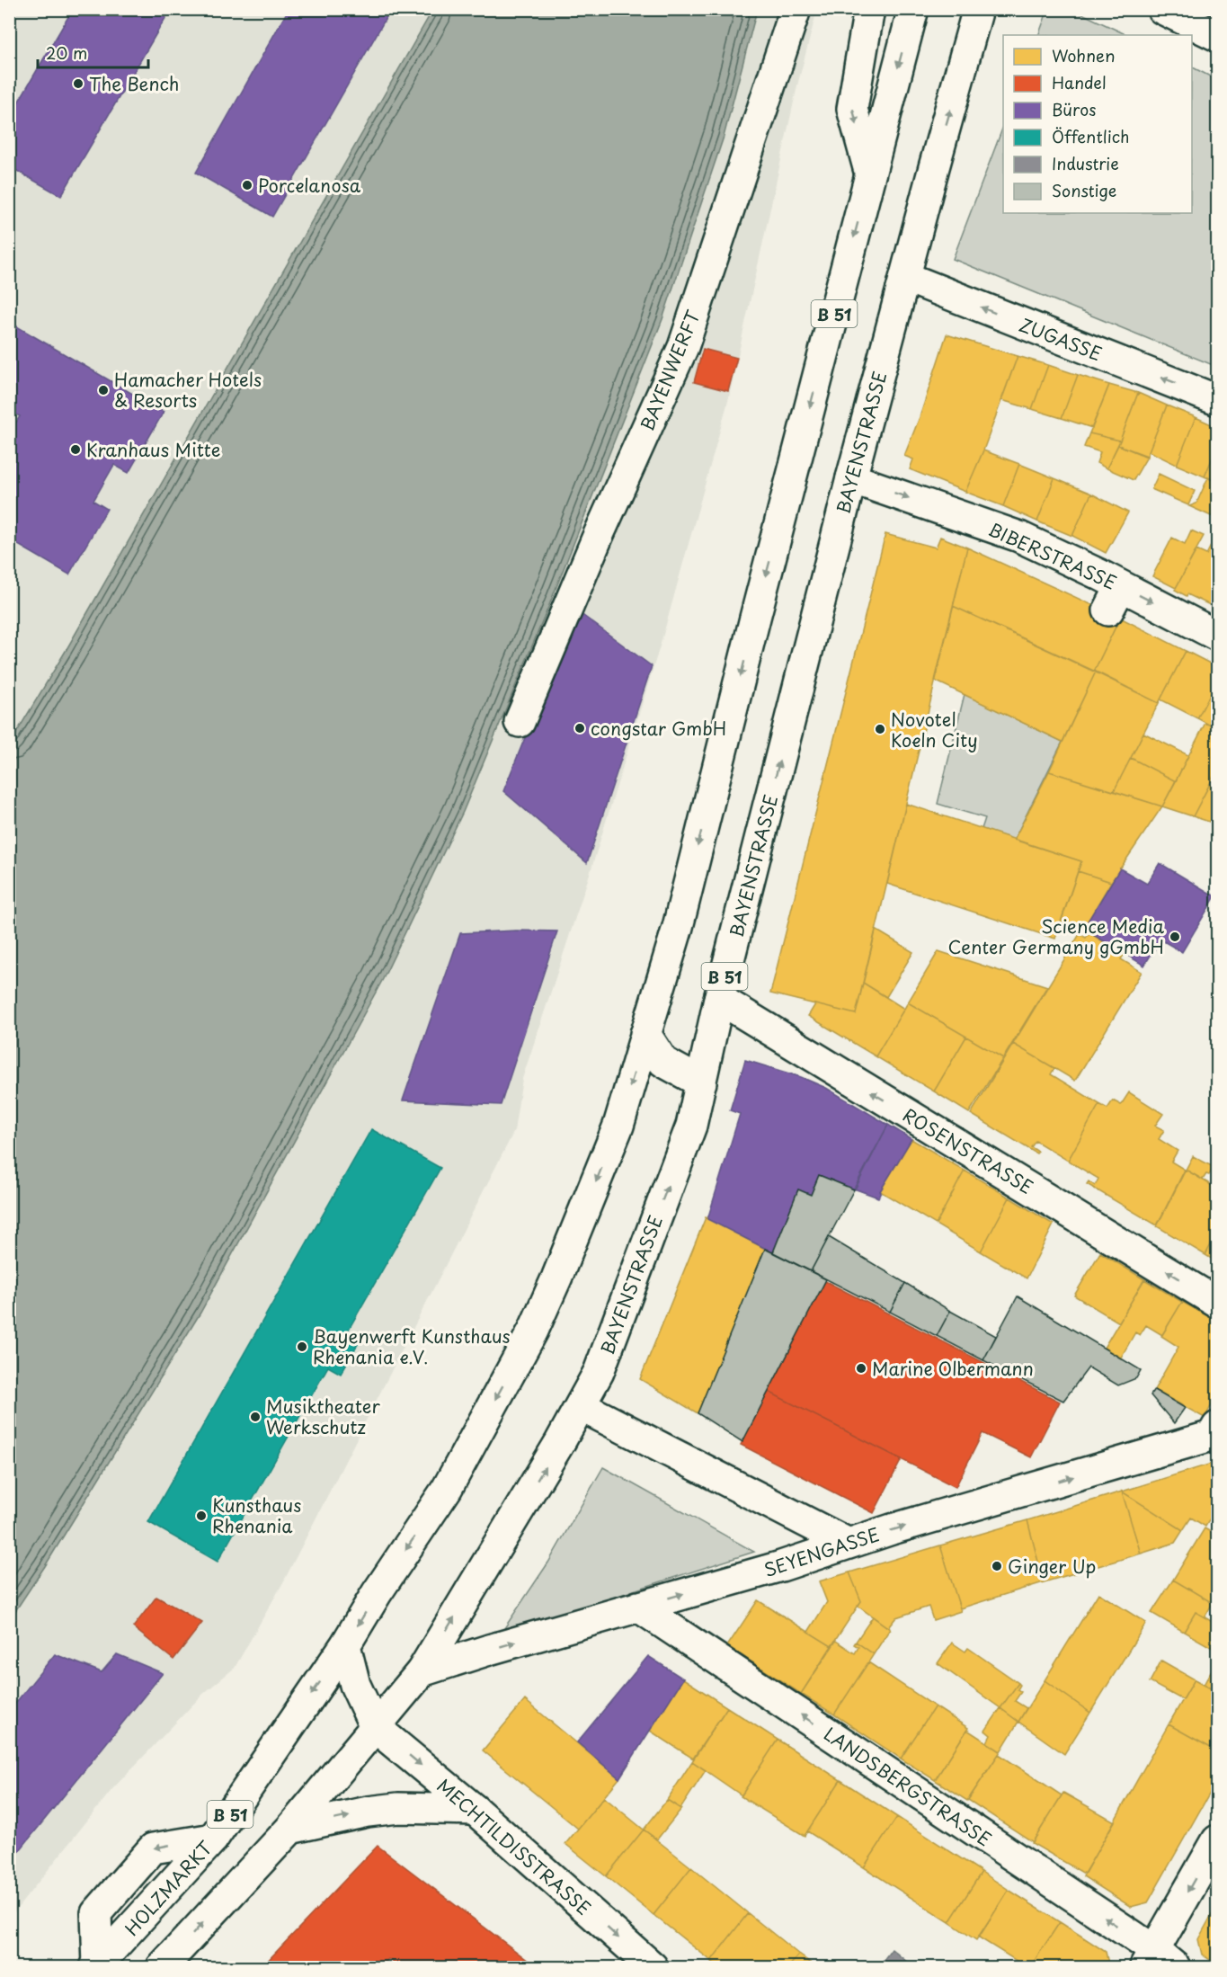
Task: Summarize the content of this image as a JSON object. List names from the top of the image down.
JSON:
{
  "streets": {
    "main road": [
      "B 51",
      "ZUGASSE",
      "BAYENWERFT",
      "BAYENSTRASSE",
      "BIBERSTRASSE",
      "ROSENSTRASSE",
      "SEYENGASSE",
      "LANDSBERGSTRASSE",
      "MECHTILDISSTRASSE",
      "HOLZMARKT"
    ]
  },
  "crossings": [
    ["B 51", "BAYENSTRASSE"],
    ["B 51", "MECHTILDISSTRASSE"],
    ["B 51", "HOLZMARKT"],
    ["ZUGASSE", "BAYENSTRASSE"],
    ["BAYENSTRASSE", "BIBERSTRASSE"],
    ["BAYENSTRASSE", "ROSENSTRASSE"],
    ["BAYENSTRASSE", "SEYENGASSE"],
    ["BAYENSTRASSE", "MECHTILDISSTRASSE"],
    ["SEYENGASSE", "LANDSBERGSTRASSE"]
  ],
  "one_way": [
    "ZUGASSE",
    "BIBERSTRASSE",
    "ROSENSTRASSE",
    "SEYENGASSE",
    "LANDSBERGSTRASSE",
    "MECHTILDISSTRASSE"
  ],
  "places": [
    "The Bench",
    "Porcelanosa",
    "Hamacher Hotels & Resorts",
    "Kranhaus Mitte",
    "congstar GmbH",
    "Novotel Koeln City",
    "Science Media Center Germany gGmbH",
    "Bayenwerft Kunsthaus Rhenania e.V.",
    "Marine Olbermann",
    "Musiktheater Werkschutz",
    "Kunsthaus Rhenania",
    "Ginger Up"
  ],
  "legend": [
    "Wohnen",
    "Handel",
    "Büros",
    "Öffentlich",
    "Industrie",
    "Sonstige"
  ],
  "scale_bar": "20 m"
}
